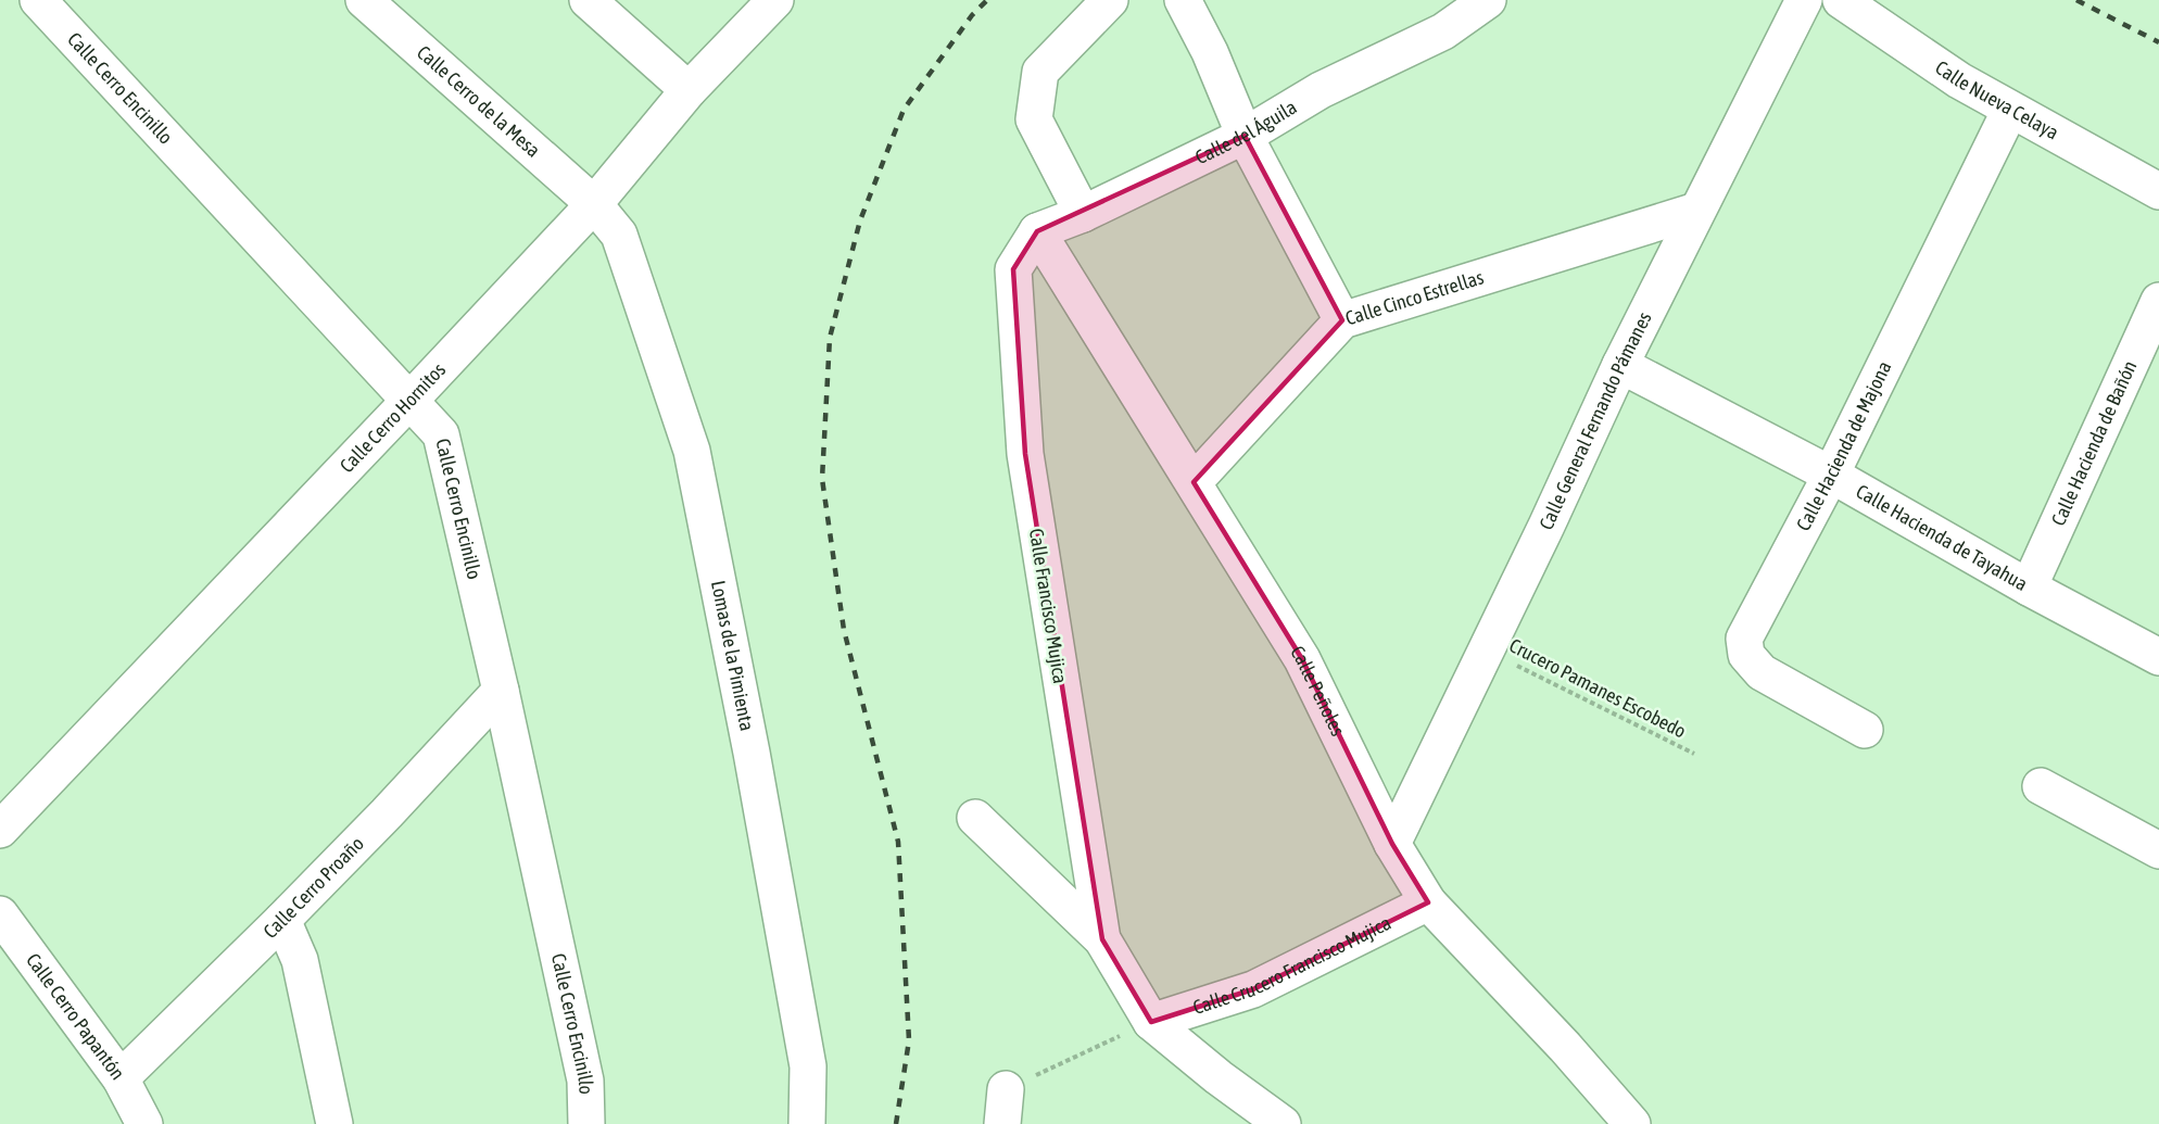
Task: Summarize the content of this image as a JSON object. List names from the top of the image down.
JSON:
{
  "streets": {
    "street": [
      "Calle Cerro Encinillo",
      "Calle Nueva Celaya",
      "Calle Cerro de la Mesa",
      "Calle del Águila",
      "Calle Cinco Estrellas",
      "Calle Cerro Hornitos",
      "Calle General Fernando Pámanes",
      "Calle Hacienda de Bañón",
      "Calle Hacienda de Majona",
      "Calle Hacienda de Tayahua",
      "Calle Francisco Mujica",
      "Lomas de la Pimienta",
      "Calle Peñoles",
      "Calle Cerro Proaño",
      "Calle Crucero Francisco Mujica",
      "Calle Cerro Papantón"
    ],
    "path": ["Crucero Pamanes Escobedo"]
  },
  "crossings": [
    ["Calle Cerro Encinillo", "Calle Cerro Hornitos"],
    ["Calle Cerro Encinillo", "Calle Cerro Proaño"],
    ["Calle Nueva Celaya", "Calle Hacienda de Majona"],
    ["Calle Cerro de la Mesa", "Calle Cerro Hornitos"],
    ["Calle Cerro de la Mesa", "Lomas de la Pimienta"],
    ["Calle del Águila", "Calle Francisco Mujica"],
    ["Calle del Águila", "Calle Peñoles"],
    ["Calle Cinco Estrellas", "Calle General Fernando Pámanes"],
    ["Calle Cinco Estrellas", "Calle Peñoles"],
    ["Calle Cerro Hornitos", "Lomas de la Pimienta"],
    ["Calle General Fernando Pámanes", "Calle Hacienda de Tayahua"],
    ["Calle General Fernando Pámanes", "Crucero Pamanes Escobedo"],
    ["Calle General Fernando Pámanes", "Calle Peñoles"],
    ["Calle Hacienda de Bañón", "Calle Hacienda de Tayahua"],
    ["Calle Hacienda de Majona", "Calle Hacienda de Tayahua"],
    ["Calle Francisco Mujica", "Calle Peñoles"],
    ["Calle Francisco Mujica", "Calle Crucero Francisco Mujica"],
    ["Calle Peñoles", "Calle Crucero Francisco Mujica"],
    ["Calle Cerro Proaño", "Calle Cerro Papantón"]
  ]
}
